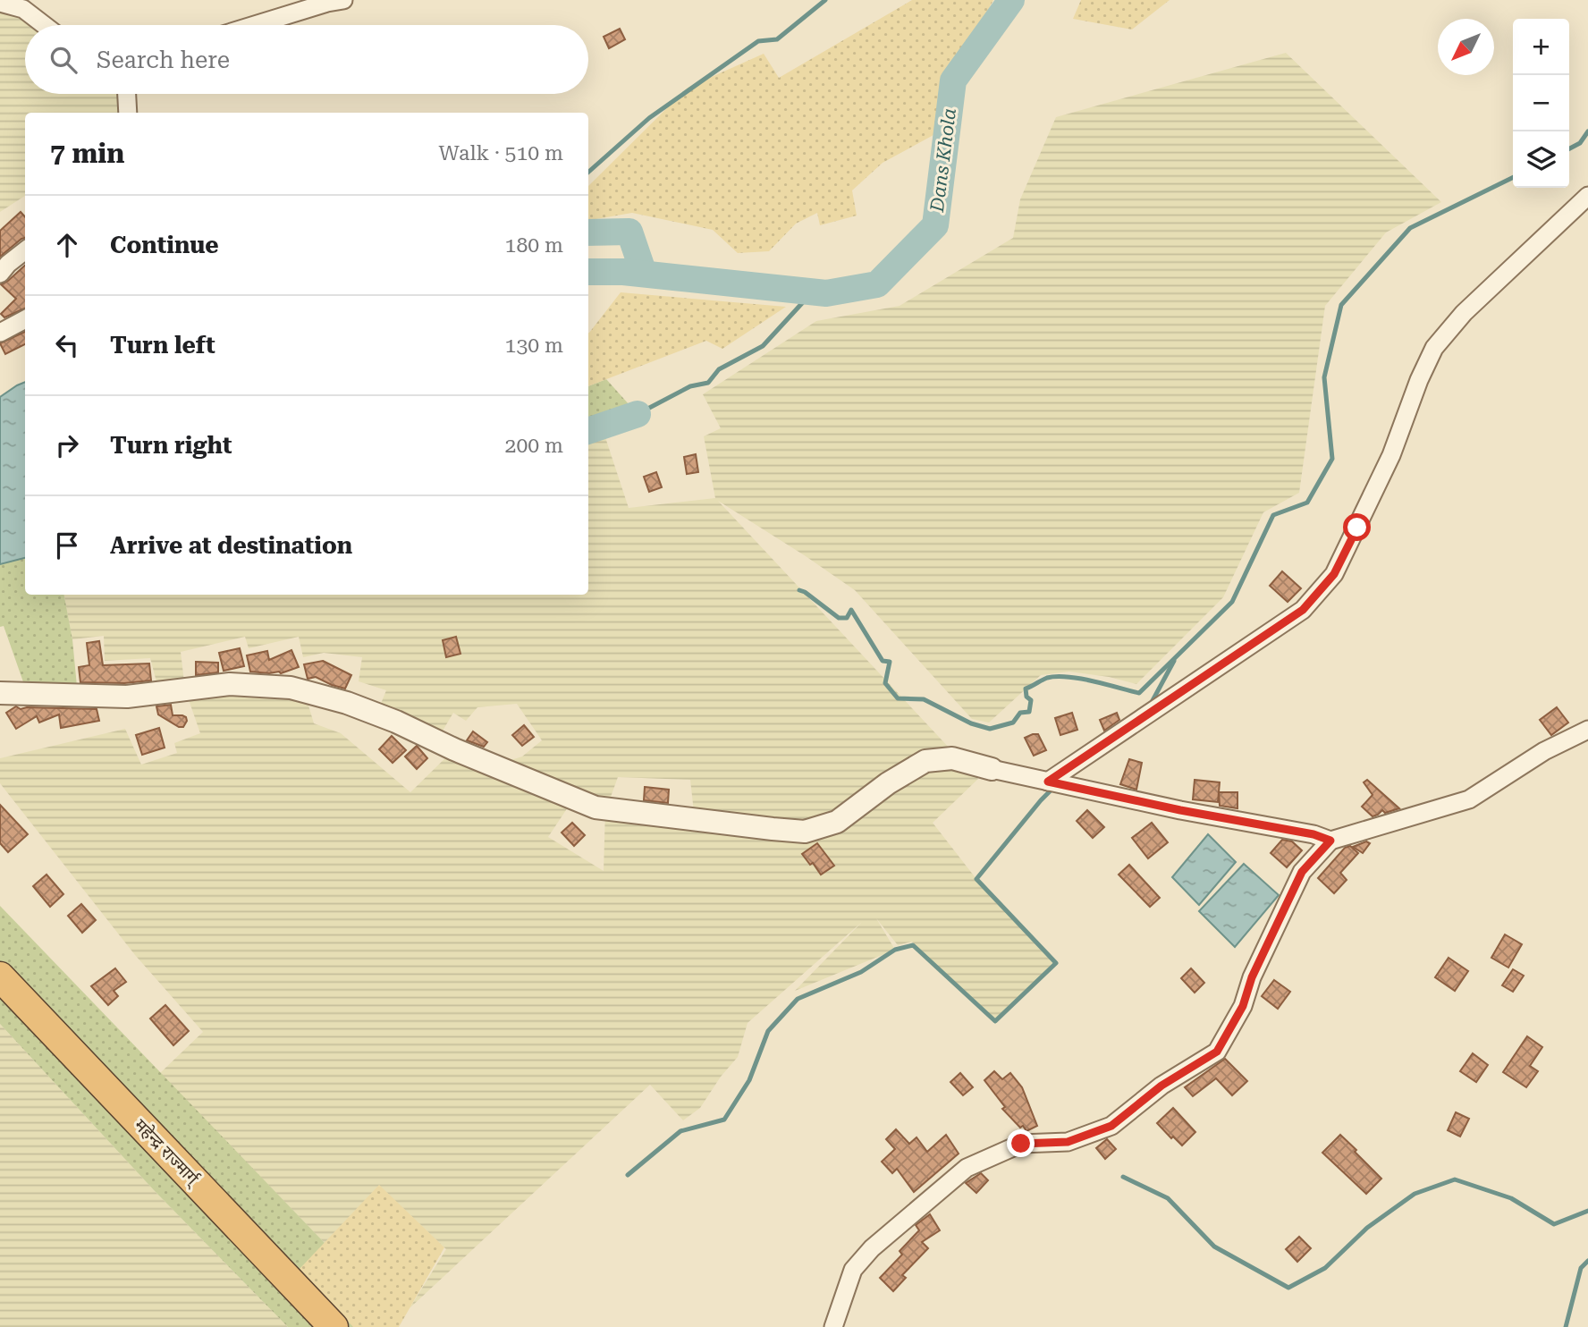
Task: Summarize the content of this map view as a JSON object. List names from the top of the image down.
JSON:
{
  "streets": {
    "highway": ["महेन्द्र राज्मार्ग्"]
  },
  "water": ["Dans Khola"],
  "north": "bottom left",
  "page": {
    "map_buttons": ["+", "−"],
    "search": "Search here",
    "heading": ["7 min", "Walk · 510 m"],
    "list": [
      ["Continue", "180 m"],
      ["Turn left", "130 m"],
      ["Turn right", "200 m"],
      "Arrive at destination"
    ]
  }
}
